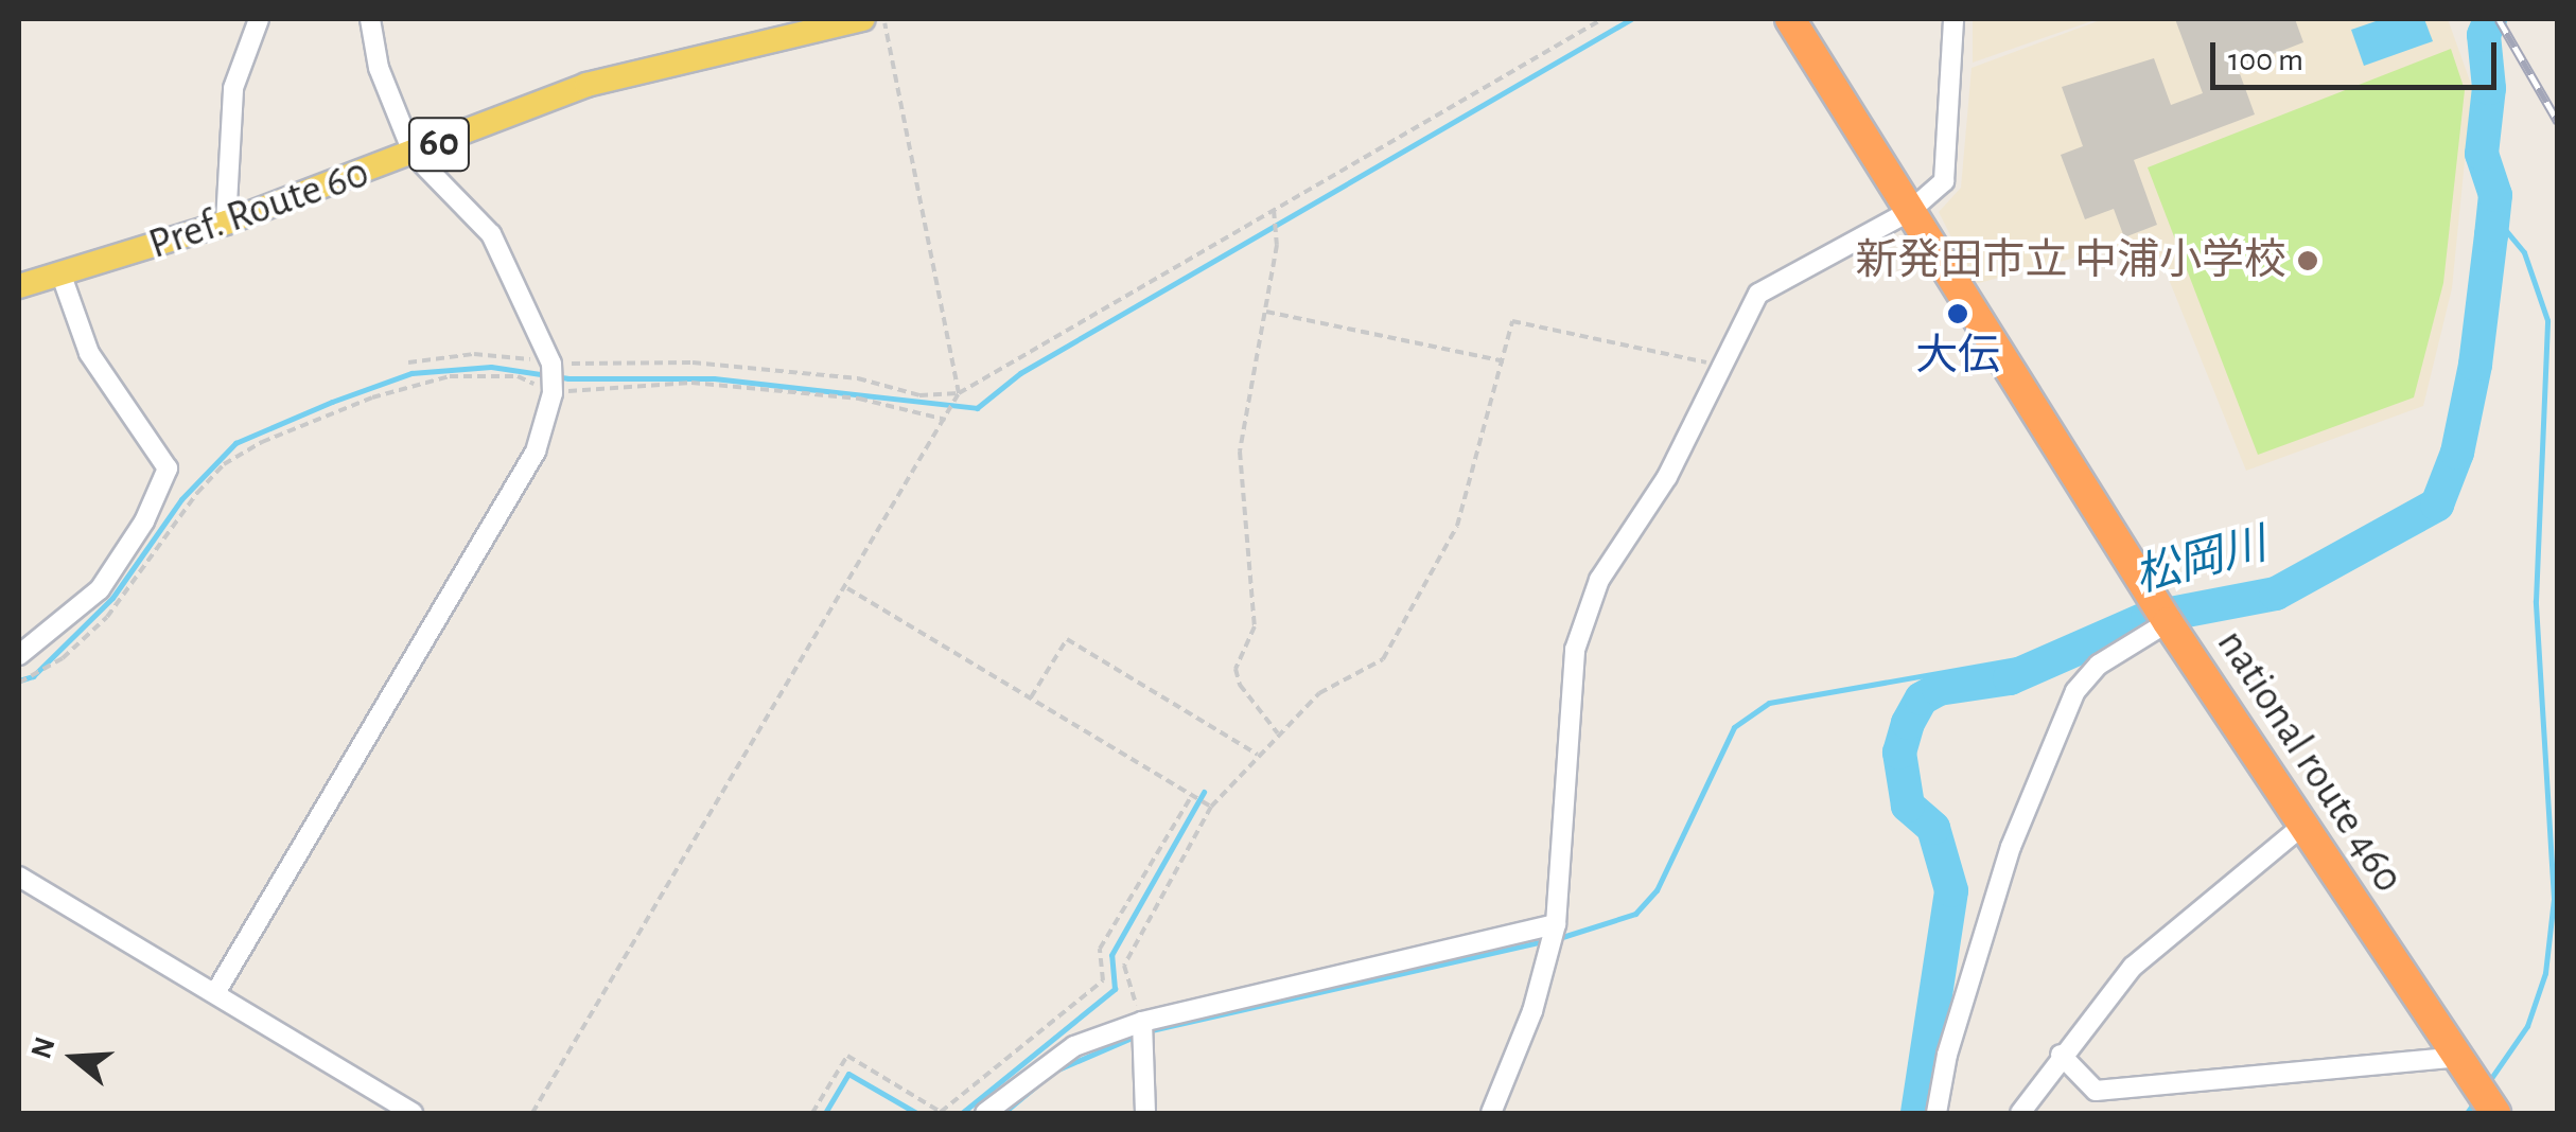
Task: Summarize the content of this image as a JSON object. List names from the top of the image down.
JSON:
{
  "streets": {
    "highway": ["national route 460"],
    "main road": ["60", "Pref. Route 60"]
  },
  "water": ["松岡川"],
  "places": ["新発田市立 中浦小学校", "大伝"],
  "scale_bar": "100 m",
  "north": "left"
}
